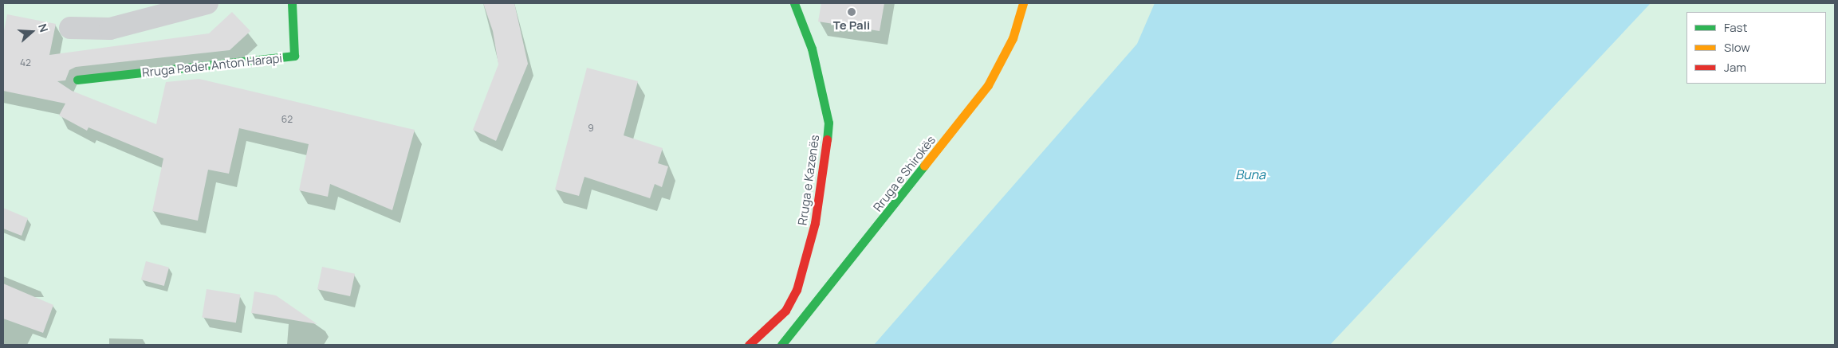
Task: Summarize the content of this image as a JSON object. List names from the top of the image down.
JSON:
{
  "streets": {
    "street": ["Rruga Pader Anton Harapi", "Rruga e Shirokës", "Rruga e Kazenës"]
  },
  "water": ["Buna"],
  "places": ["Te Pali"],
  "house_numbers": ["42", "62", "9"],
  "legend": ["Fast", "Slow", "Jam"],
  "north": "right"
}
